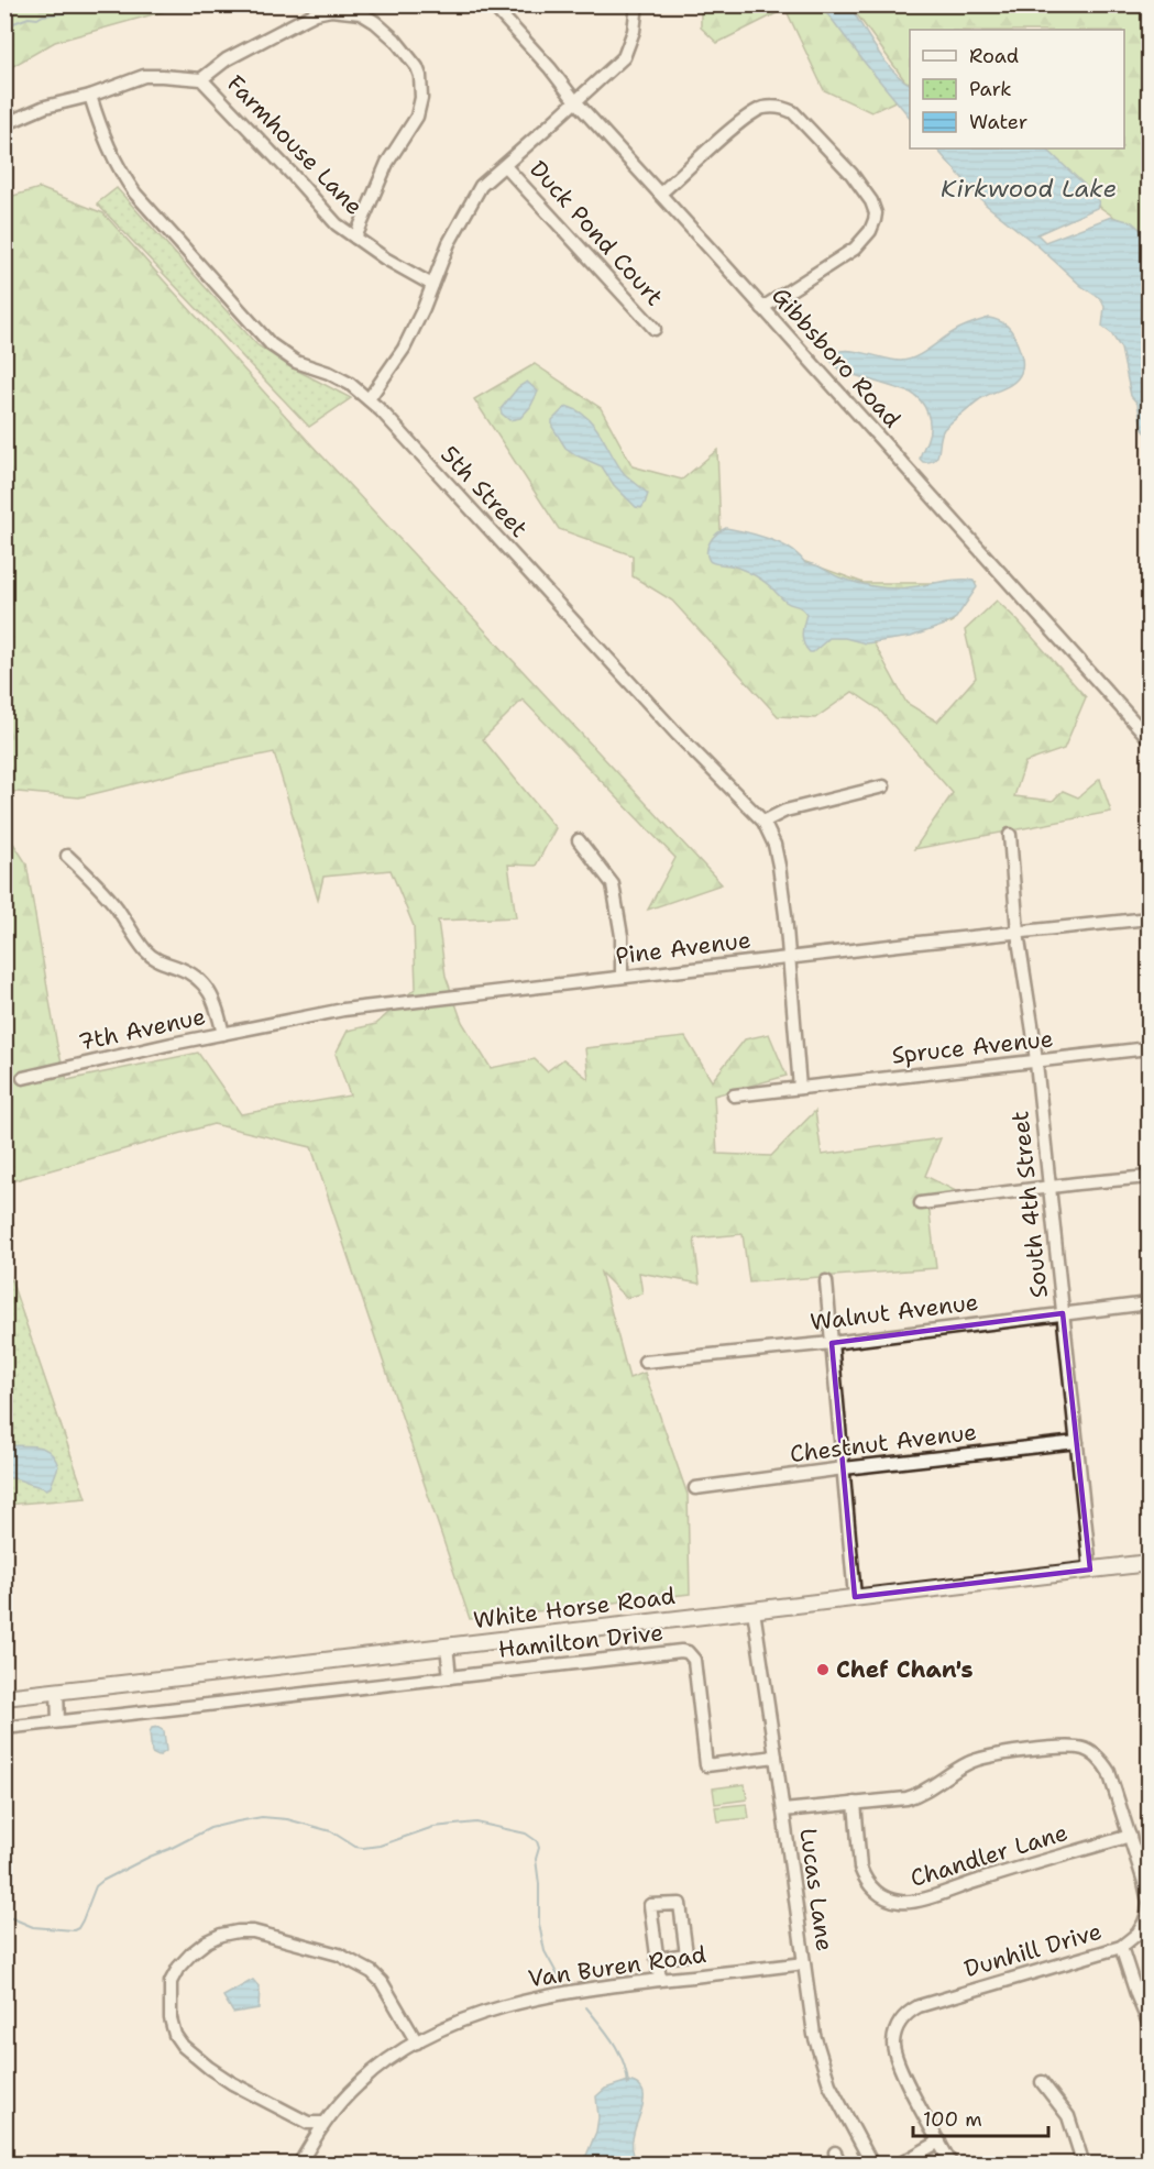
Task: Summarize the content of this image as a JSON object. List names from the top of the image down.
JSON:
{
  "streets": {
    "main road": ["White Horse Road"],
    "street": [
      "Farmhouse Lane",
      "Duck Pond Court",
      "Gibbsboro Road",
      "5th Street",
      "Pine Avenue",
      "7th Avenue",
      "Spruce Avenue",
      "South 4th Street",
      "Walnut Avenue",
      "Chestnut Avenue",
      "Hamilton Drive",
      "Chandler Lane",
      "Lucas Lane",
      "Dunhill Drive",
      "Van Buren Road"
    ]
  },
  "crossings": [
    ["Farmhouse Lane", "5th Street"],
    ["5th Street", "Pine Avenue"],
    ["5th Street", "Spruce Avenue"],
    ["Pine Avenue", "7th Avenue"],
    ["Pine Avenue", "South 4th Street"],
    ["Spruce Avenue", "South 4th Street"],
    ["South 4th Street", "Walnut Avenue"],
    ["South 4th Street", "Chestnut Avenue"],
    ["South 4th Street", "White Horse Road"],
    ["White Horse Road", "Lucas Lane"],
    ["Hamilton Drive", "Lucas Lane"],
    ["Chandler Lane", "Dunhill Drive"],
    ["Lucas Lane", "Dunhill Drive"],
    ["Lucas Lane", "Van Buren Road"]
  ],
  "water": ["Kirkwood Lake"],
  "places": ["Chef Chan's"],
  "legend": ["Road", "Park", "Water"],
  "scale_bar": "100 m"
}
